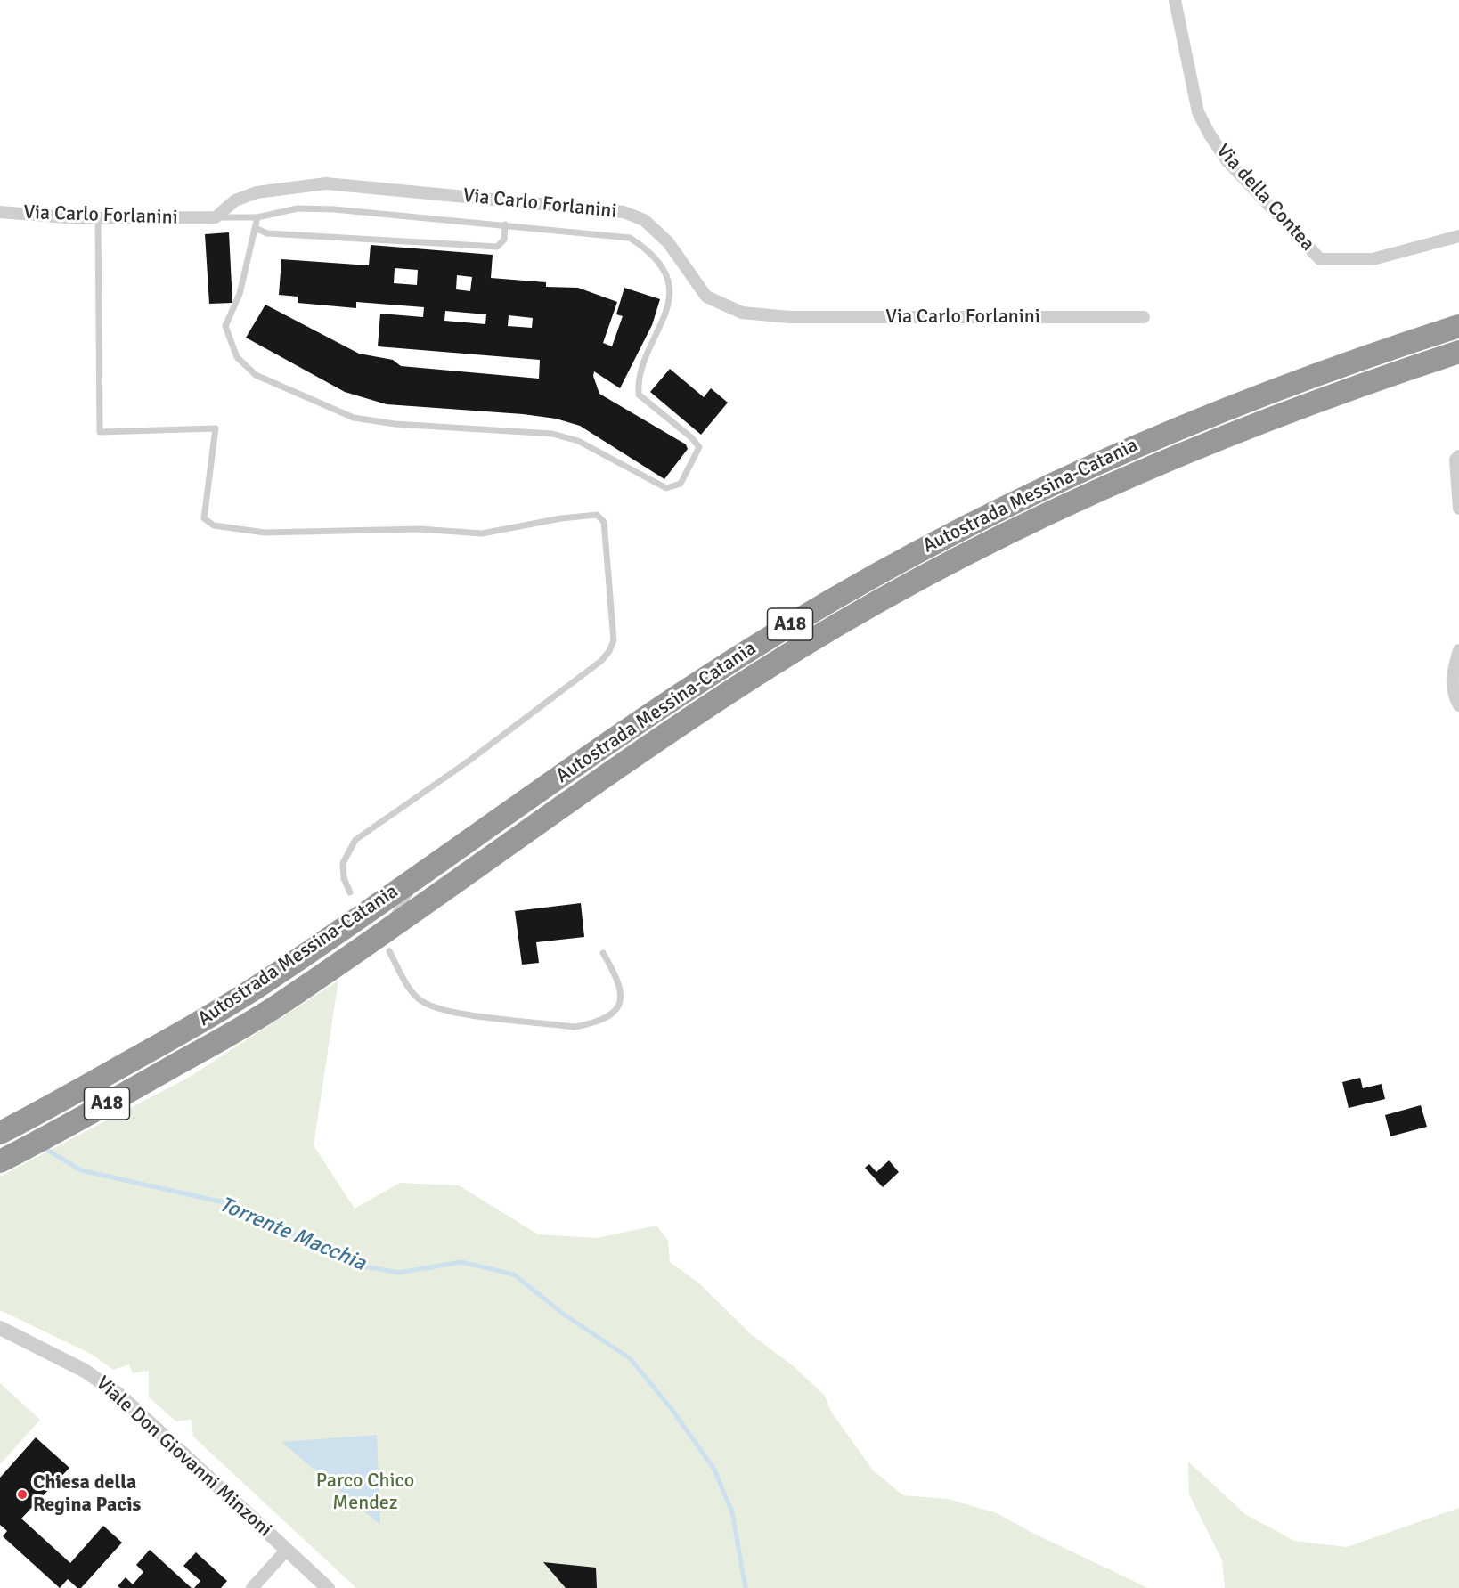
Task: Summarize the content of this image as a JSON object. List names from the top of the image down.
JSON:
{
  "streets": {
    "highway": ["Autostrada Messina-Catania", "A18"],
    "street": ["Via della Contea", "Via Carlo Forlanini", "Viale Don Giovanni Minzoni"]
  },
  "water": ["Torrente Macchia"],
  "parks": ["Parco Chico Mendez"],
  "places": ["Chiesa della Regina Pacis"]
}
